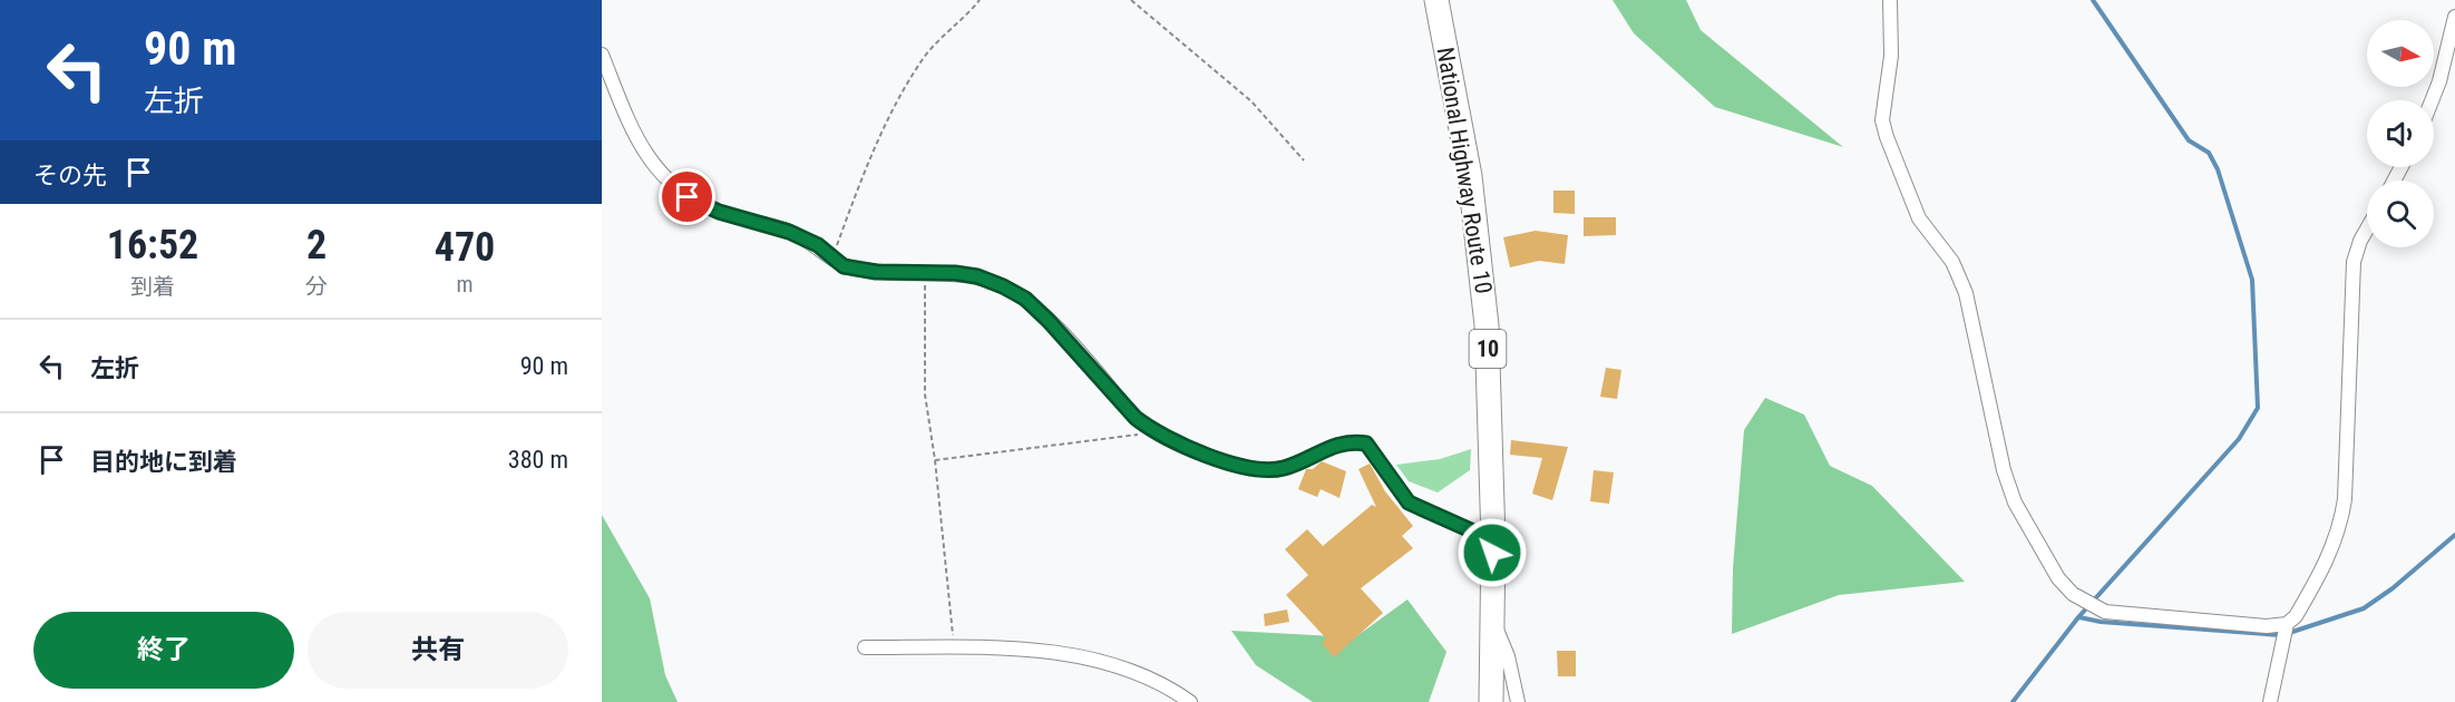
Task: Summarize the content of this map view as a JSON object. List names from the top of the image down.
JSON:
{
  "streets": {
    "highway": ["National Highway Route 10", "10"]
  },
  "north": "right",
  "page": {
    "turn": ["90 m", "左折"],
    "then": "その先",
    "eta": [
      "16:52",
      "到着",
      "2",
      "分",
      "470",
      "m"
    ],
    "list": [
      {
        "name": "左折",
        "value": "90 m"
      },
      {
        "name": "目的地に到着",
        "value": "380 m"
      }
    ],
    "buttons": ["終了", "共有"]
  }
}
